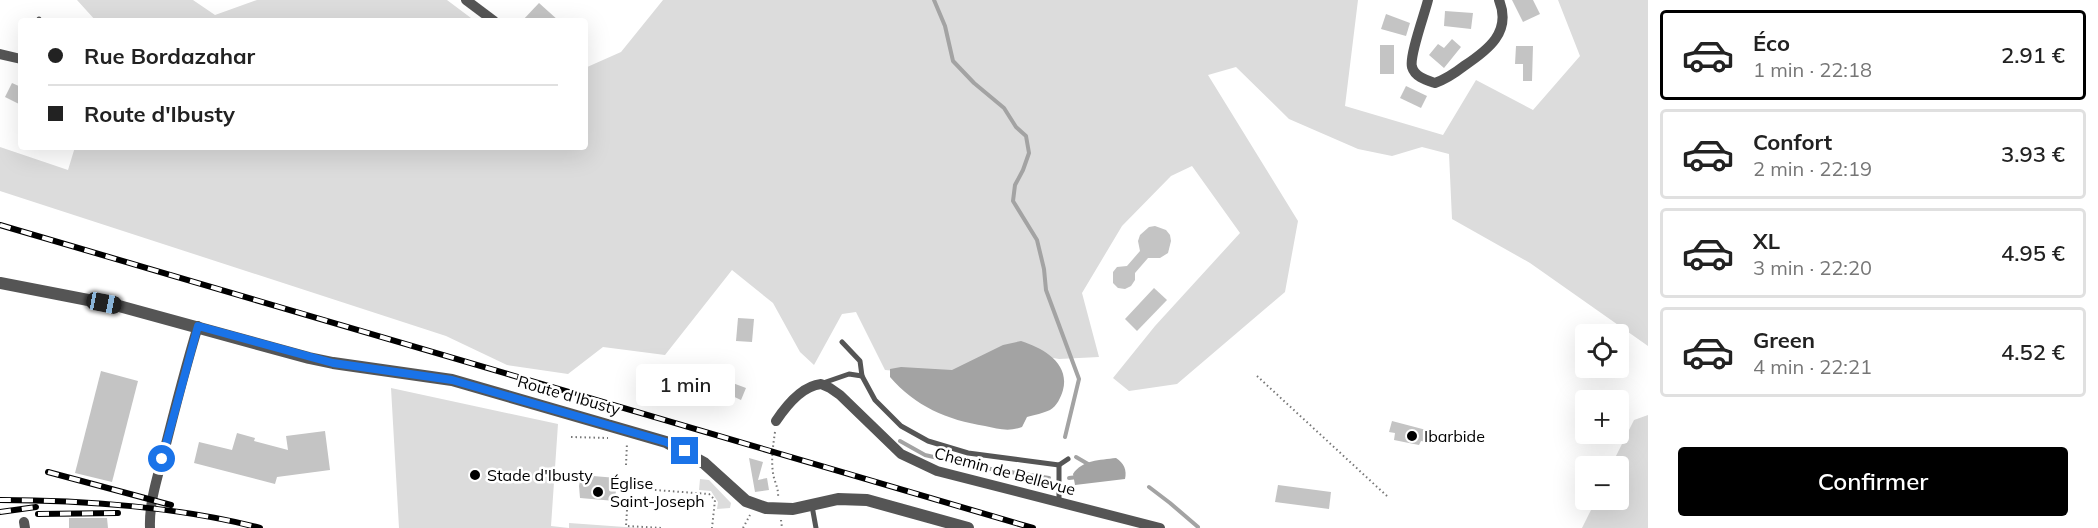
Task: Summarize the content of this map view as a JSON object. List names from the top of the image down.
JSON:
{
  "streets": {
    "street": ["Route d'Ibusty", "Chemin de Bellevue"]
  },
  "places": ["Ibarbide", "Stade d'Ibusty", "Église Saint-Joseph"],
  "page": {
    "list": [
      {
        "name": "Éco",
        "note": "1 min · 22:18",
        "value": "2.91 €"
      },
      {
        "name": "Confort",
        "note": "2 min · 22:19",
        "value": "3.93 €"
      },
      {
        "name": "XL",
        "note": "3 min · 22:20",
        "value": "4.95 €"
      },
      {
        "name": "Green",
        "note": "4 min · 22:21",
        "value": "4.52 €"
      }
    ],
    "banner": ["Rue Bordazahar", "Route d'Ibusty"],
    "map_buttons": ["+", "−"],
    "bubble": "1 min",
    "buttons": "Confirmer"
  }
}
